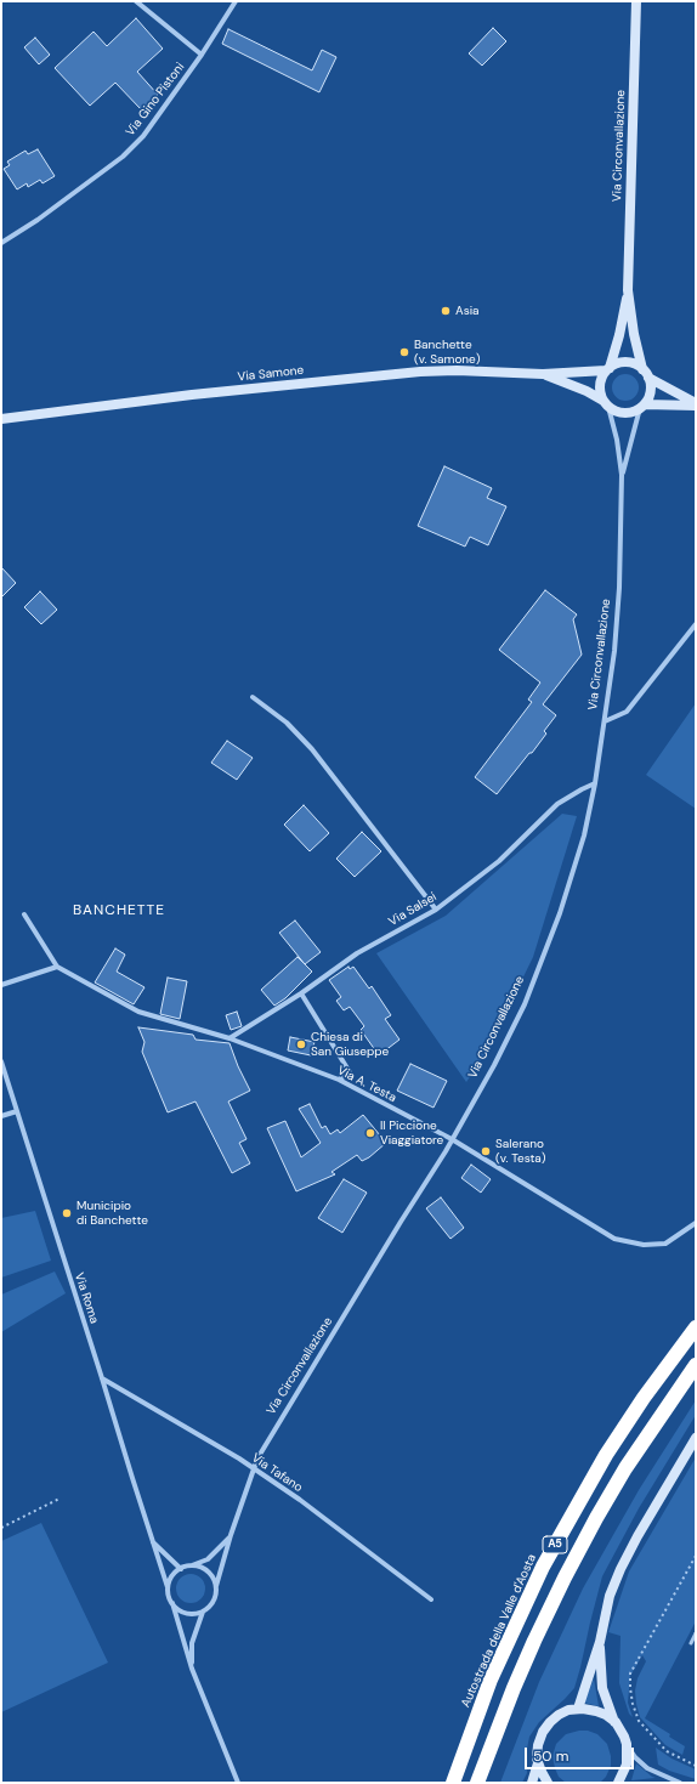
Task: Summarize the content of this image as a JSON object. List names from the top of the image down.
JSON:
{
  "streets": {
    "highway": ["A5", "Autostrada della Valle d'Aosta"],
    "main road": ["Via Circonvallazione", "Via Samone"],
    "street": [
      "Via Gino Pistoni",
      "Via Salsei",
      "Via A. Testa",
      "Via Roma",
      "Via Tafano"
    ]
  },
  "crossings": [
    ["Via Circonvallazione", "Via Samone"],
    ["Via Circonvallazione", "Via Salsei"],
    ["Via Circonvallazione", "Via A. Testa"],
    ["Via Circonvallazione", "Via Roma"],
    ["Via Circonvallazione", "Via Tafano"],
    ["Via Salsei", "Via A. Testa"],
    ["Via Roma", "Via Tafano"]
  ],
  "districts": ["BANCHETTE"],
  "places": [
    "Asia",
    "Banchette (v. Samone)",
    "Chiesa di San Giuseppe",
    "Il Piccione Viaggiatore",
    "Salerano (v. Testa)",
    "Municipio di Banchette"
  ],
  "scale_bar": "50 m"
}
